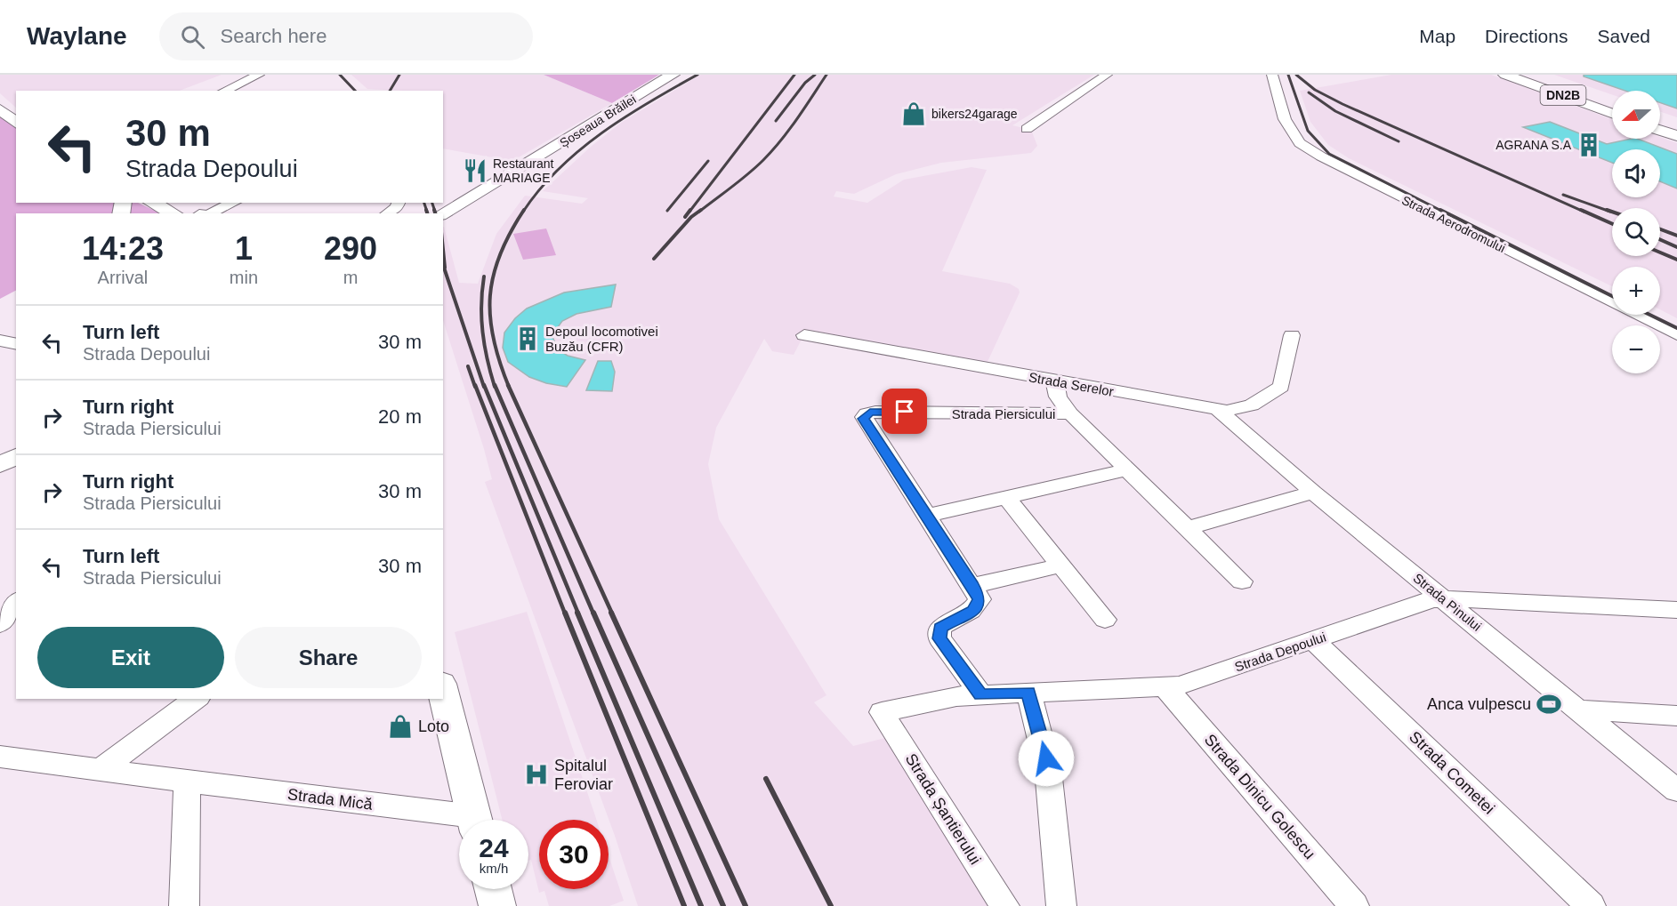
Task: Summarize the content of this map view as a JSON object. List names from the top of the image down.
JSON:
{
  "streets": {
    "main road": ["DN2B", "Șoseaua Brăilei"],
    "street": [
      "Strada Aerodromului",
      "Strada Serelor",
      "Strada Piersicului",
      "Strada Pinului",
      "Strada Depoului",
      "Strada Cometei",
      "Strada Dinicu Golescu",
      "Strada Mică",
      "Strada Șantierului"
    ]
  },
  "crossings": [
    ["Strada Serelor", "Strada Piersicului"],
    ["Strada Serelor", "Strada Pinului"],
    ["Strada Piersicului", "Strada Depoului"],
    ["Strada Pinului", "Strada Depoului"],
    ["Strada Depoului", "Strada Cometei"],
    ["Strada Depoului", "Strada Dinicu Golescu"],
    ["Strada Depoului", "Strada Șantierului"]
  ],
  "places": {
    "shop": ["bikers24garage", "Loto"],
    "building": ["AGRANA S.A", "Depoul locomotivei Buzău (CFR)"],
    "restaurant": ["Restaurant MARIAGE"],
    "sports": ["Anca vulpescu"],
    "hospital": ["Spitalul Feroviar"]
  },
  "north": "left",
  "page": {
    "header": "Waylane",
    "search": "Search here",
    "nav": ["Map", "Directions", "Saved"],
    "map_buttons": ["+", "−"],
    "turn": ["30 m", "Strada Depoului"],
    "eta": [
      "14:23",
      "Arrival",
      "1",
      "min",
      "290",
      "m"
    ],
    "list": [
      {
        "name": "Turn left",
        "note": "Strada Depoului",
        "value": "30 m"
      },
      {
        "name": "Turn right",
        "note": "Strada Piersicului",
        "value": "20 m"
      },
      {
        "name": "Turn right",
        "note": "Strada Piersicului",
        "value": "30 m"
      },
      {
        "name": "Turn left",
        "note": "Strada Piersicului",
        "value": "30 m"
      }
    ],
    "buttons": ["Exit", "Share"],
    "speed": "24 km/h",
    "limit": "30"
  }
}
